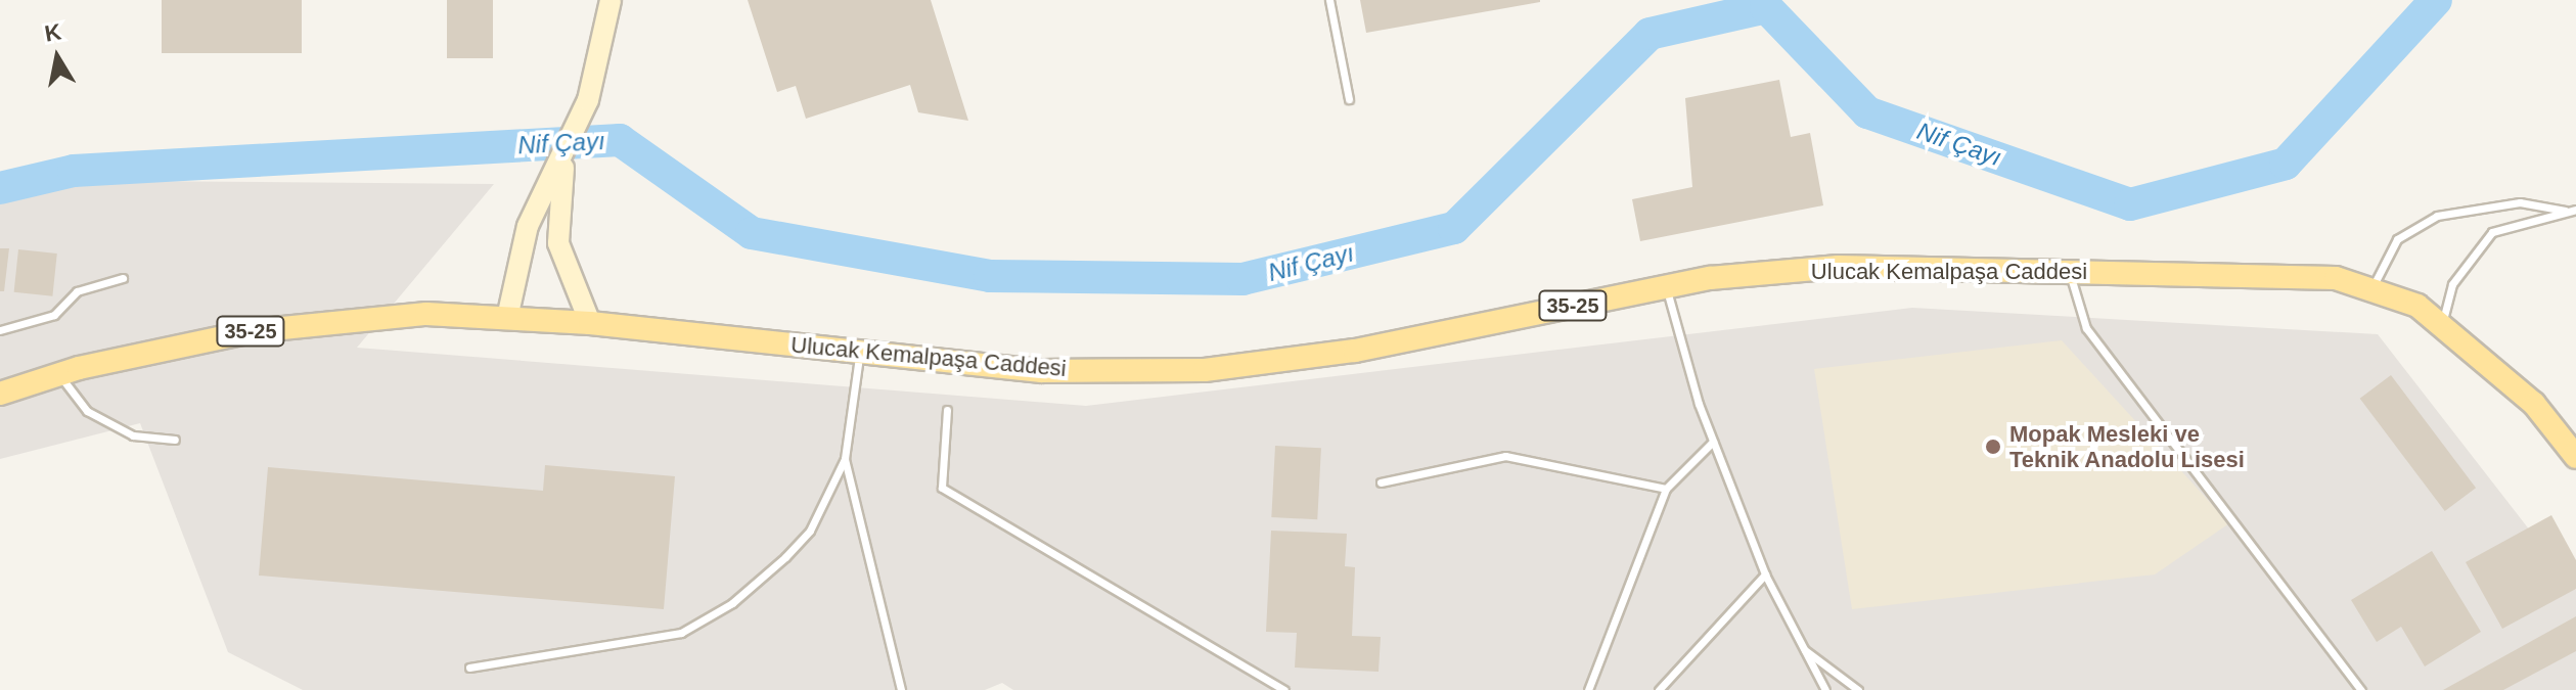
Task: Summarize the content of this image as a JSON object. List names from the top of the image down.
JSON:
{
  "streets": {
    "main road": ["Ulucak Kemalpaşa Caddesi", "35-25"]
  },
  "water": ["Nif Çayı"],
  "places": ["Mopak Mesleki ve Teknik Anadolu Lisesi"],
  "north": "top"
}
